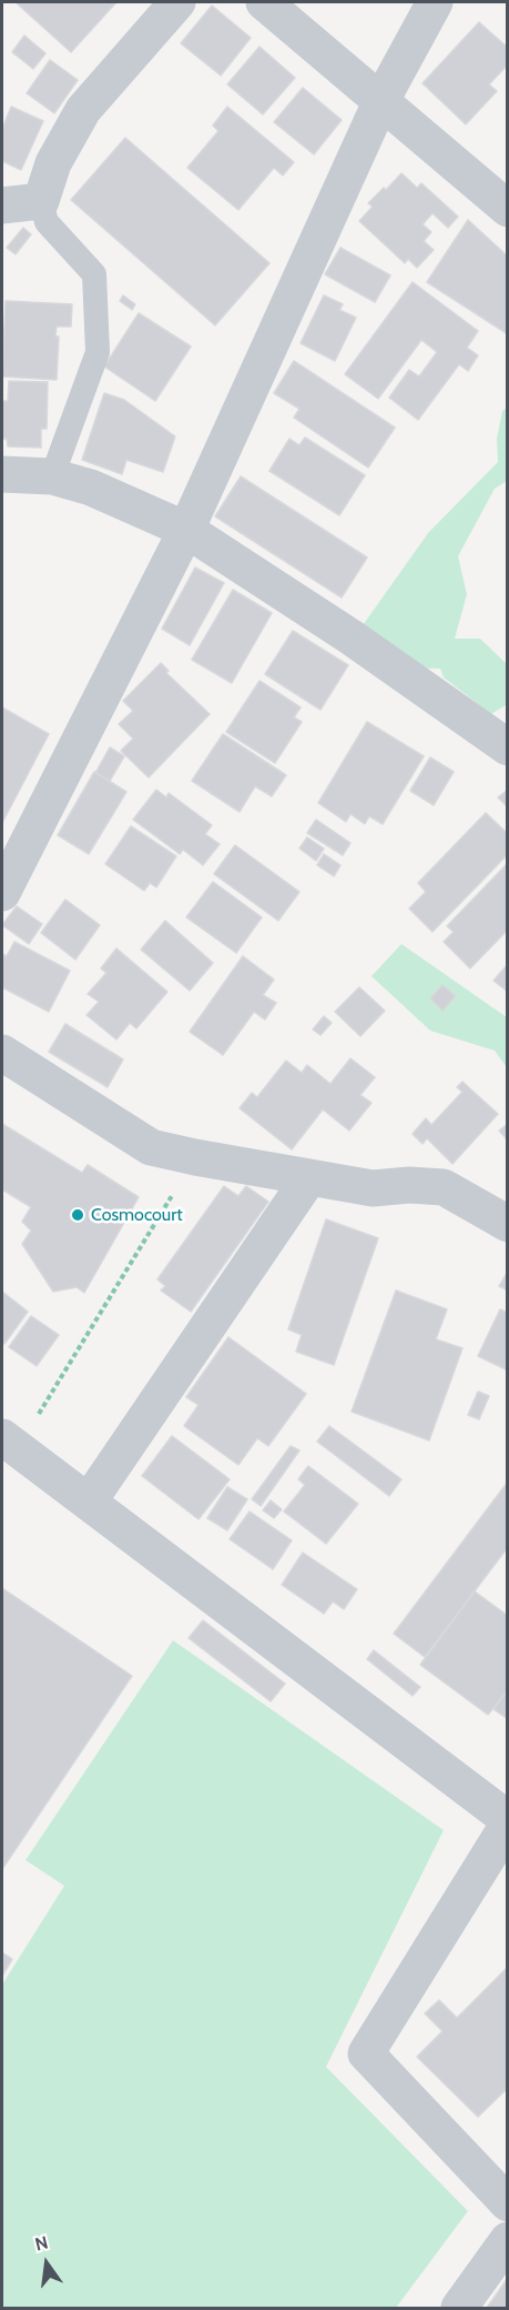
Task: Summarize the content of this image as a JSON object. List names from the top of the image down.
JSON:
{
  "places": ["Cosmocourt"],
  "north": "top"
}
